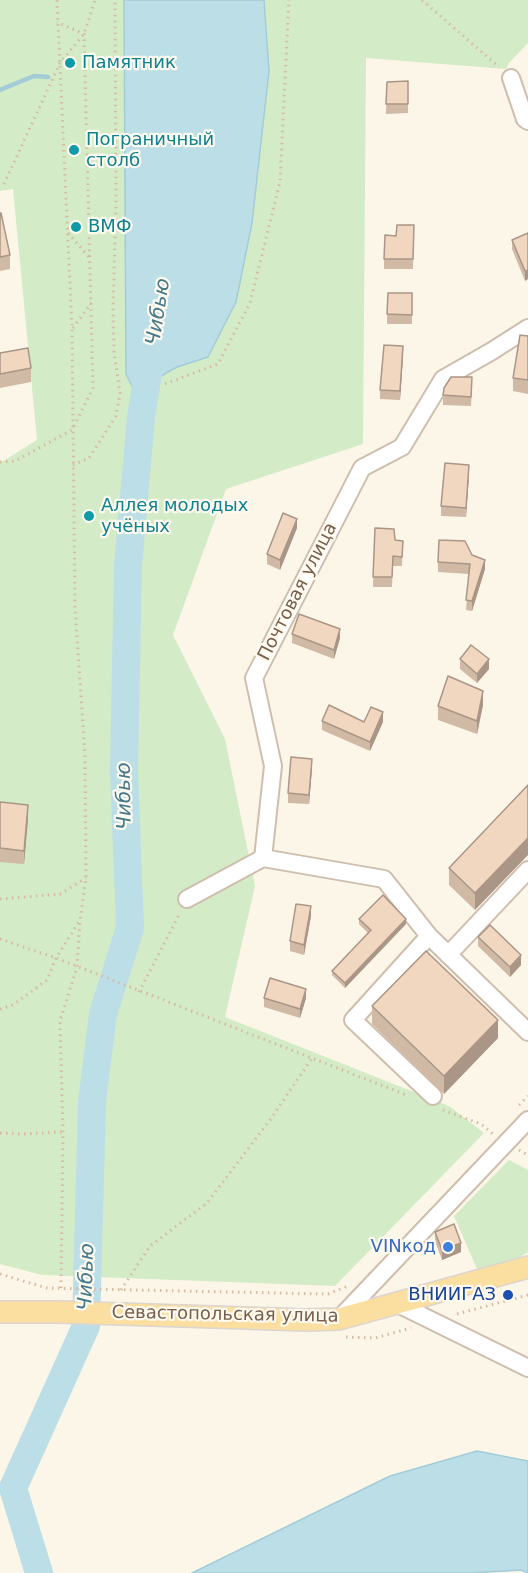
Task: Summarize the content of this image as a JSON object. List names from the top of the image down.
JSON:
{
  "streets": {
    "main road": ["Севастопольская улица"],
    "street": ["Почтовая улица"]
  },
  "water": ["Чибью"],
  "places": [
    "Памятник",
    "Пограничный столб",
    "ВМФ",
    "Аллея молодых учёных",
    "VINкод",
    "ВНИИГАЗ"
  ]
}
